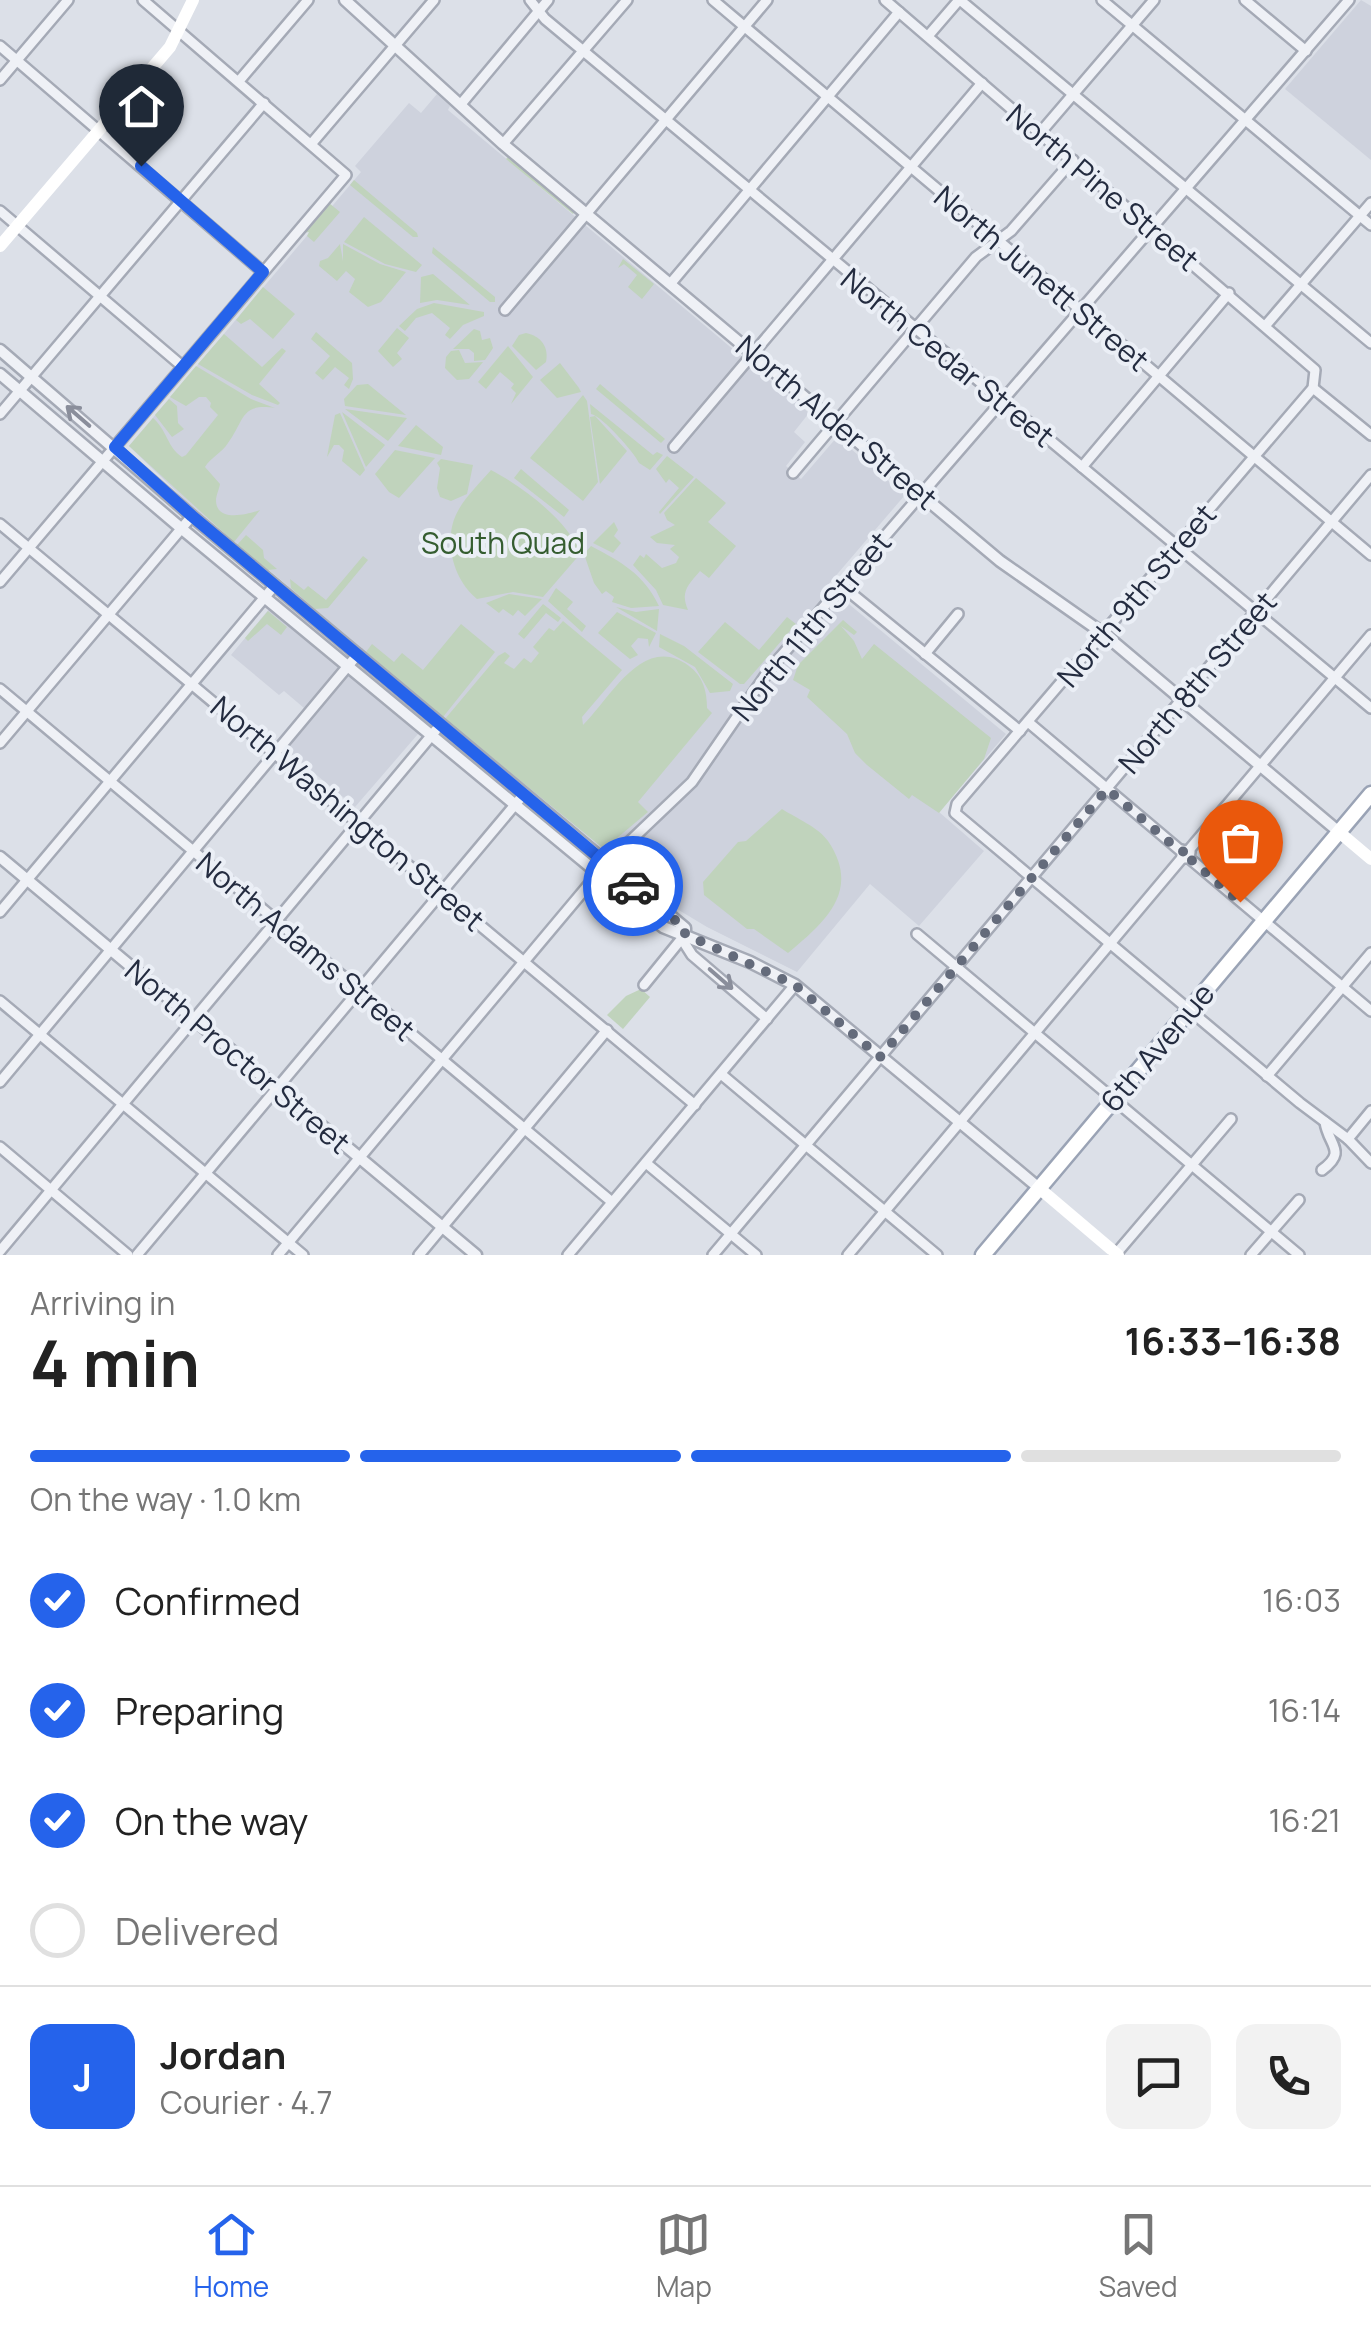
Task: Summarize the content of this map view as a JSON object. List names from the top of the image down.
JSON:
{
  "streets": {
    "main road": ["6th Avenue"],
    "street": [
      "North Pine Street",
      "North Junett Street",
      "North Cedar Street",
      "North Alder Street",
      "North 9th Street",
      "North 11th Street",
      "North 8th Street",
      "North Washington Street",
      "North Adams Street",
      "North Proctor Street"
    ]
  },
  "crossings": [
    ["North Pine Street", "North 9th Street"],
    ["North Pine Street", "North 11th Street"],
    ["North Junett Street", "North 9th Street"],
    ["North Junett Street", "North 11th Street"],
    ["North Junett Street", "North 8th Street"],
    ["North Cedar Street", "North 9th Street"],
    ["North Cedar Street", "North 11th Street"],
    ["North Cedar Street", "North 8th Street"],
    ["North Alder Street", "North 9th Street"],
    ["North Alder Street", "North 11th Street"],
    ["North Alder Street", "North 8th Street"],
    ["North Alder Street", "6th Avenue"],
    ["North 9th Street", "North 8th Street"],
    ["North 11th Street", "North Washington Street"],
    ["North 11th Street", "North Adams Street"],
    ["North 11th Street", "North Proctor Street"]
  ],
  "parks": ["South Quad"],
  "page": {
    "heading": ["4 min", "Arriving in", "16:33–16:38"],
    "panel": ["Jordan", "Courier · 4.7"],
    "bar": "On the way · 1.0 km",
    "list": [
      ["Confirmed", "16:03"],
      ["Preparing", "16:14"],
      ["On the way", "16:21"],
      "Delivered"
    ],
    "round": "J",
    "tabs": ["Home", "Map", "Saved"]
  }
}
